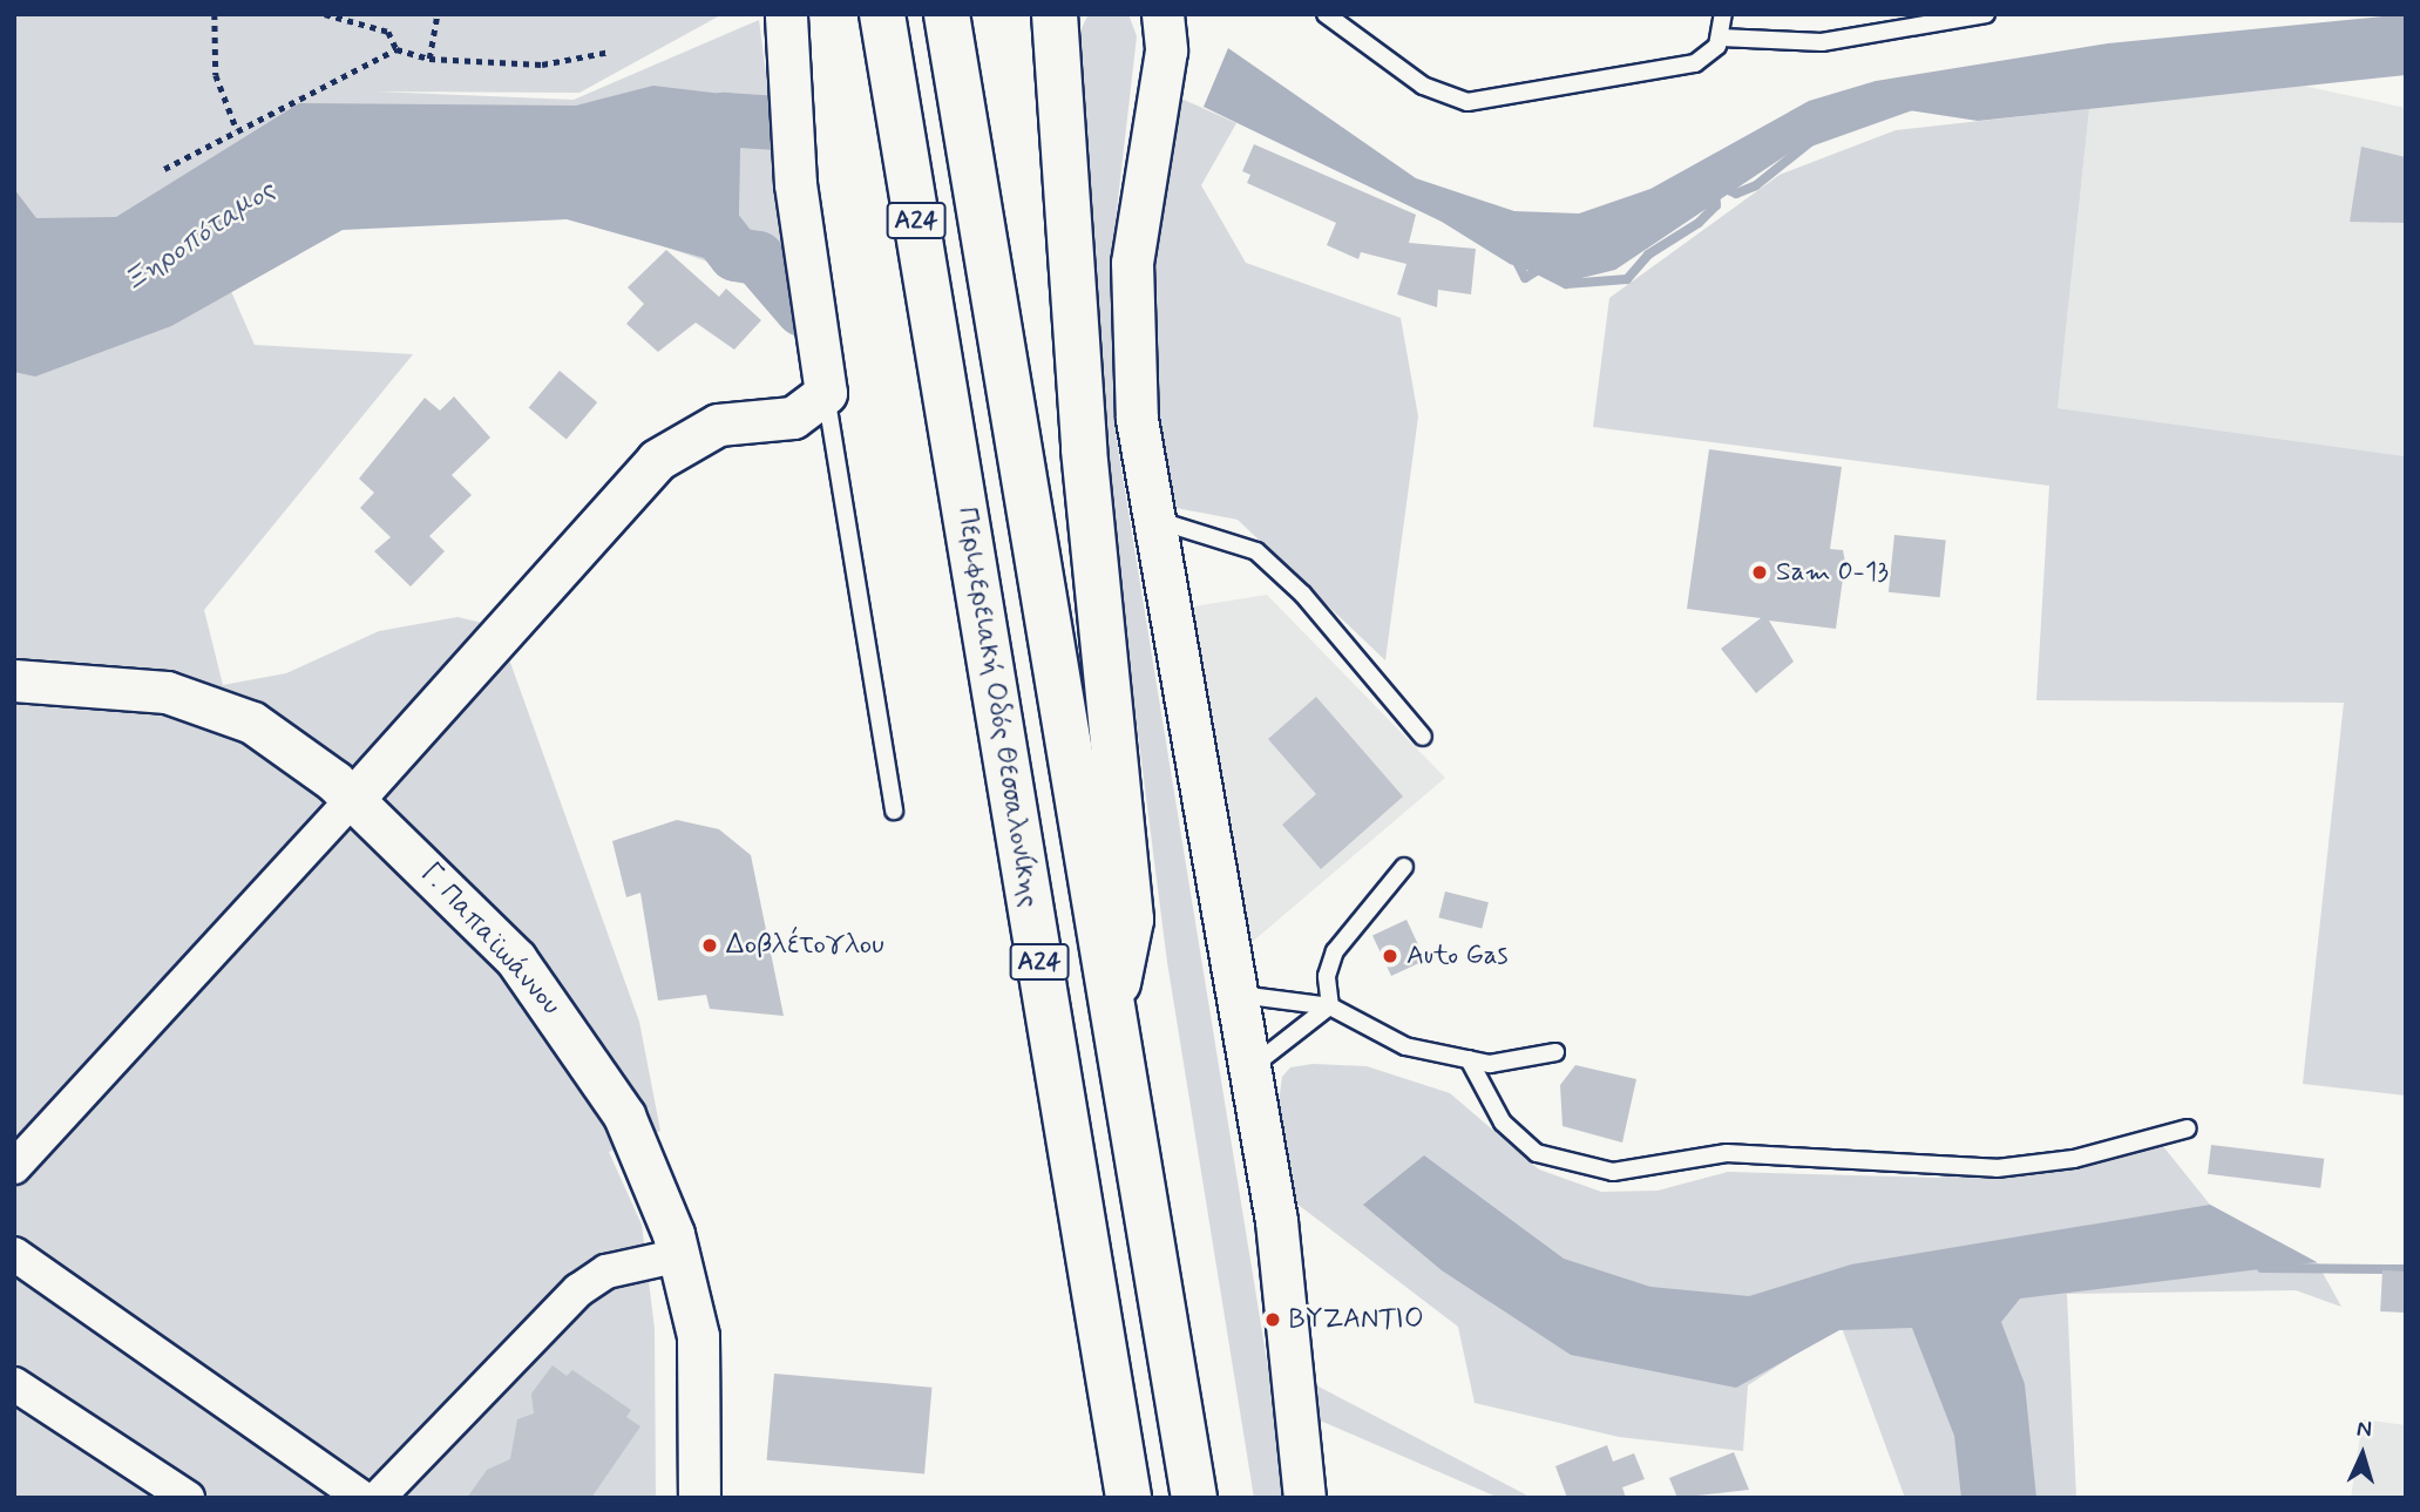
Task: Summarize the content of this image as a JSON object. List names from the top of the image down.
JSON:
{
  "streets": {
    "highway": ["Α24", "Περιφερειακή Οδός Θεσσαλονίκης"],
    "street": ["Γ. Παπαϊωάννου"]
  },
  "water": ["Ξηροπόταμος"],
  "places": [
    "Sam 0-13",
    "Δοβλέτογλου",
    "Auto Gas",
    "ΒΥΖΑΝΤΙΟ"
  ],
  "north": "top"
}
